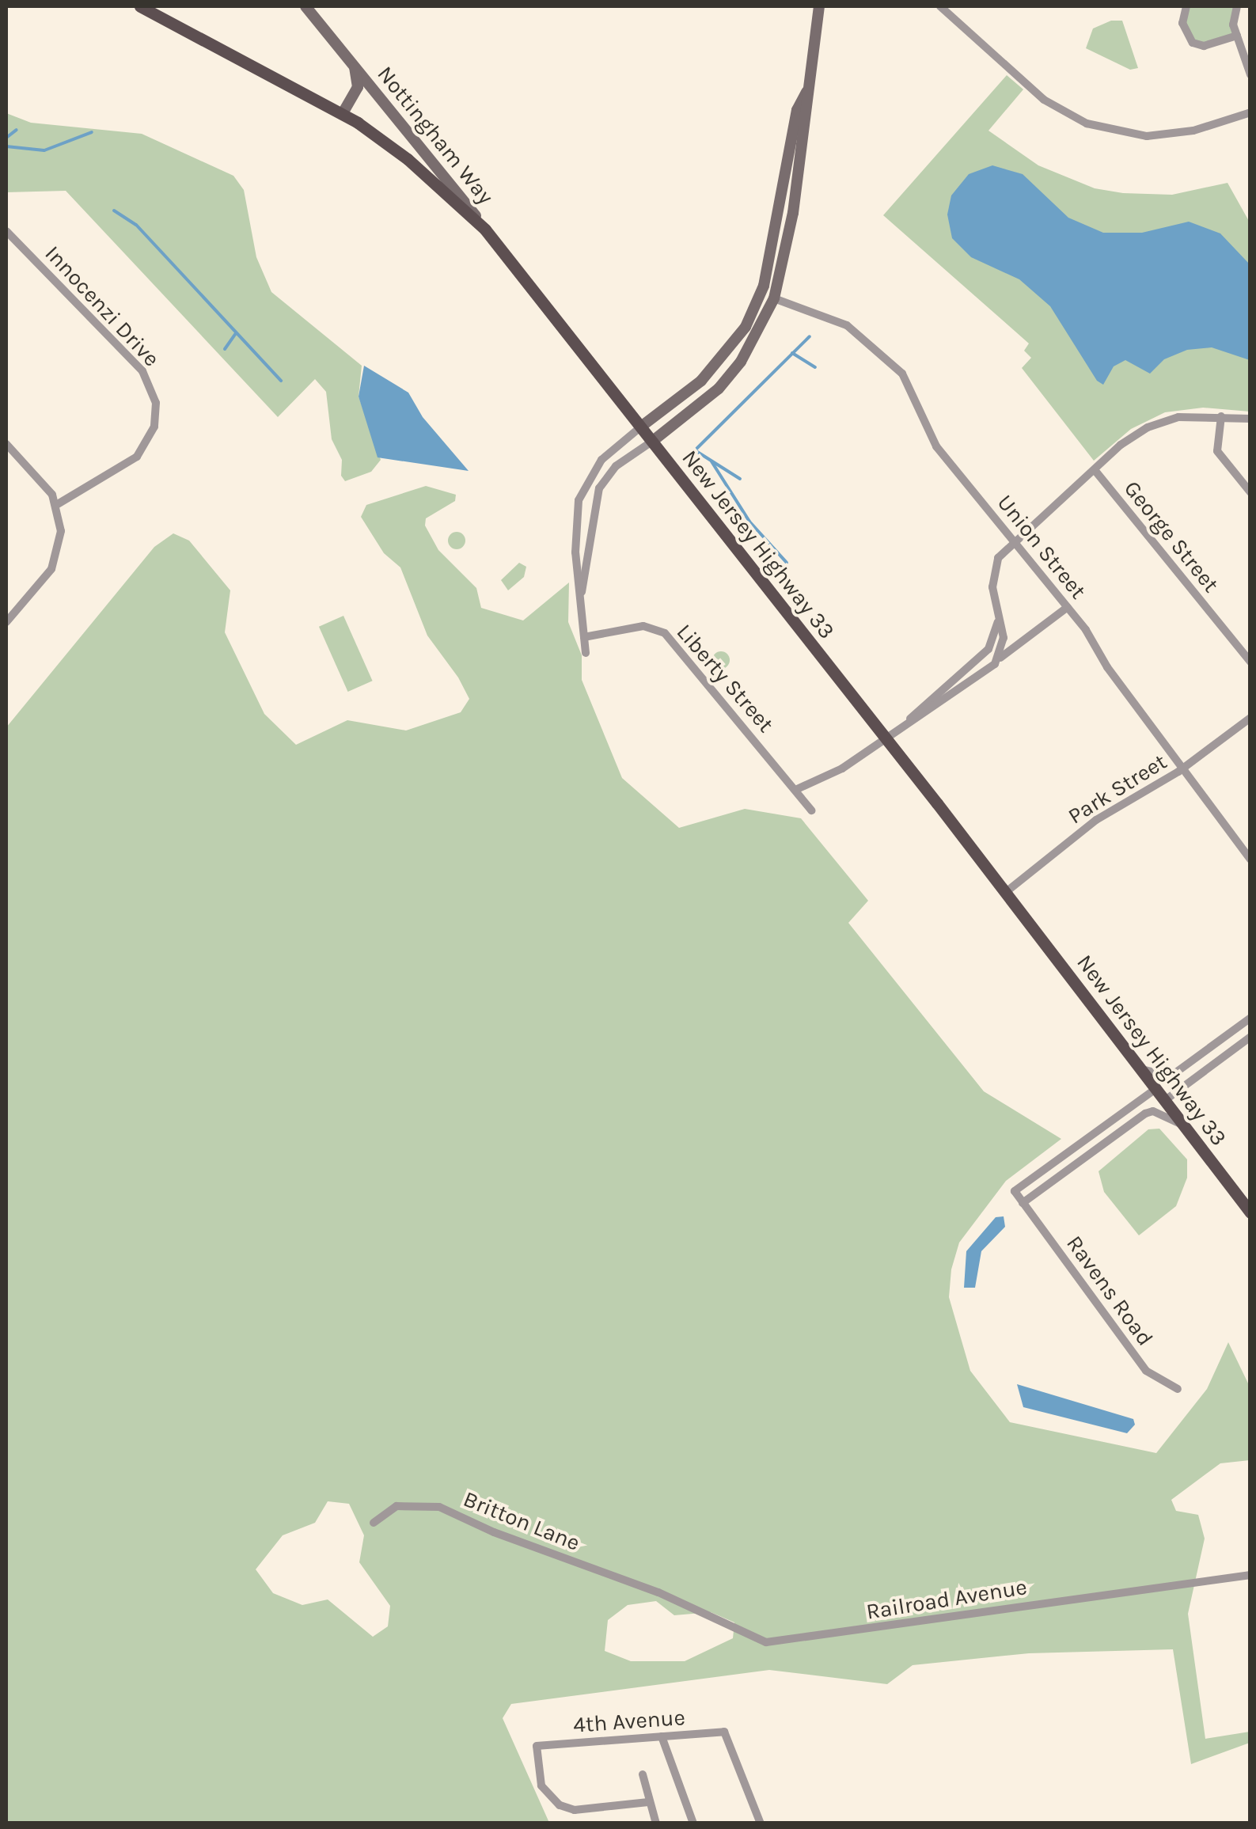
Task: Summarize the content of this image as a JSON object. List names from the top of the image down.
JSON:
{
  "streets": {
    "main road": ["New Jersey Highway 33"],
    "street": [
      "Nottingham Way",
      "Innocenzi Drive",
      "George Street",
      "Union Street",
      "Liberty Street",
      "Park Street",
      "Ravens Road",
      "Britton Lane",
      "Railroad Avenue",
      "4th Avenue"
    ]
  },
  "crossings": [
    ["Nottingham Way", "New Jersey Highway 33"],
    ["New Jersey Highway 33", "Park Street"],
    ["Union Street", "Park Street"],
    ["Britton Lane", "Railroad Avenue"]
  ]
}
